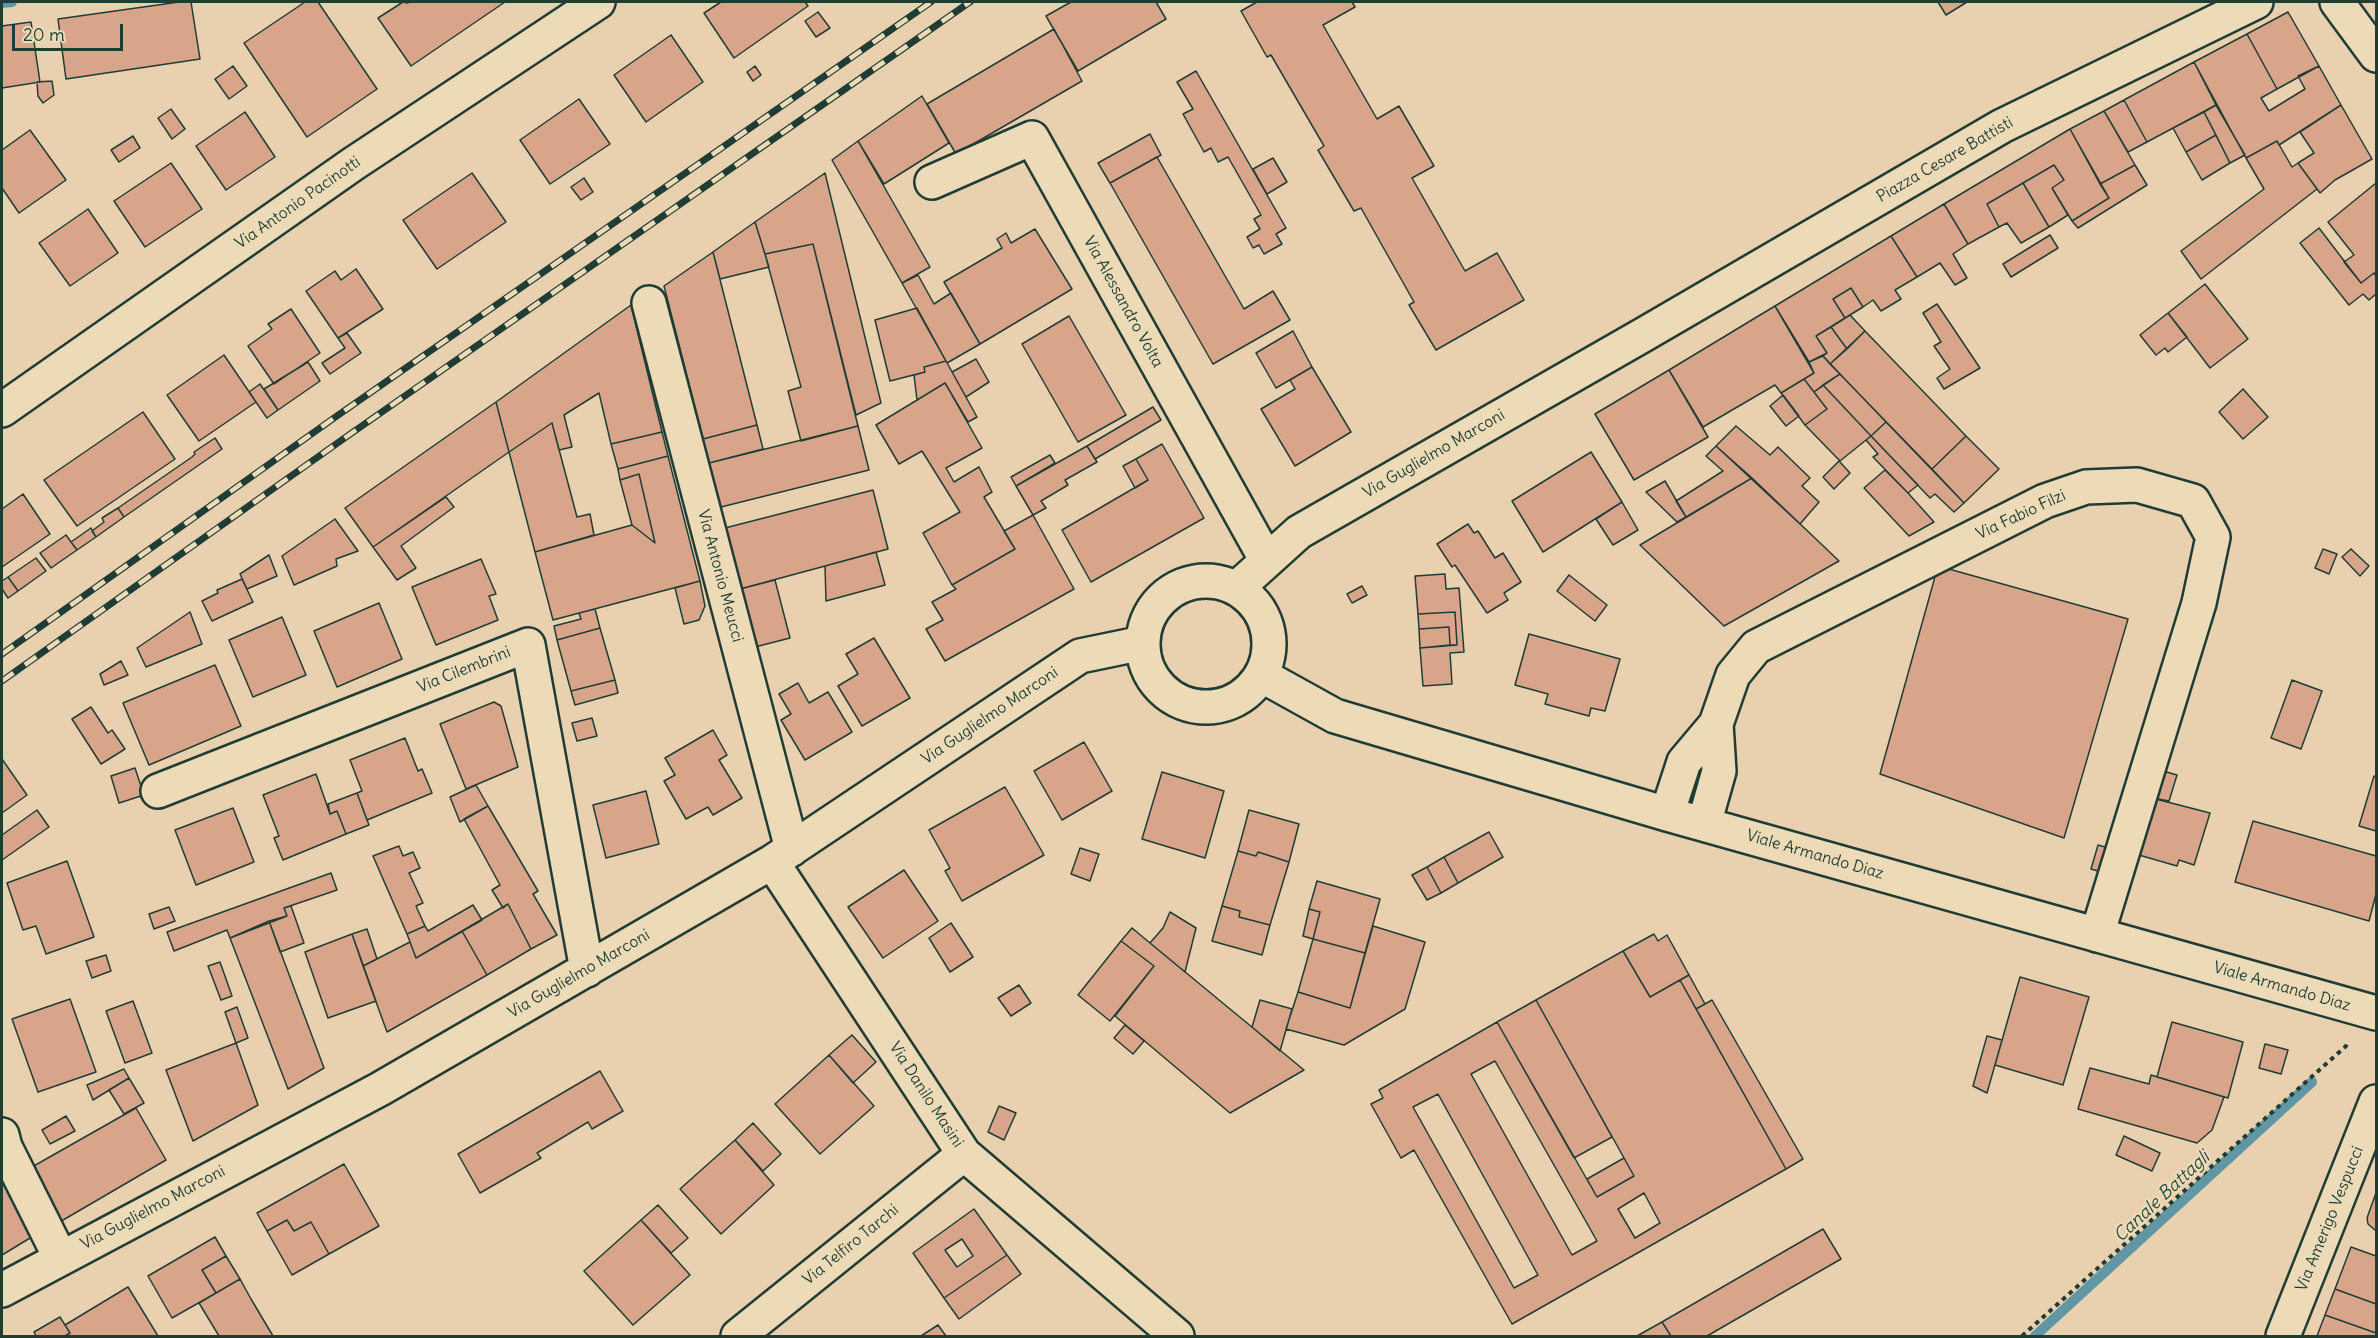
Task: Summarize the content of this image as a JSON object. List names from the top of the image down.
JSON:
{
  "streets": {
    "street": [
      "Piazza Cesare Battisti",
      "Via Antonio Pacinotti",
      "Via Alessandro Volta",
      "Via Guglielmo Marconi",
      "Via Fabio Filzi",
      "Via Antonio Meucci",
      "Via Cilembrini",
      "Viale Armando Diaz",
      "Via Danilo Masini",
      "Via Amerigo Vespucci",
      "Via Telfiro Tarchi"
    ]
  },
  "crossings": [
    ["Piazza Cesare Battisti", "Via Guglielmo Marconi"],
    ["Via Alessandro Volta", "Via Guglielmo Marconi"],
    ["Via Guglielmo Marconi", "Via Antonio Meucci"],
    ["Via Guglielmo Marconi", "Via Cilembrini"],
    ["Via Guglielmo Marconi", "Viale Armando Diaz"],
    ["Via Guglielmo Marconi", "Via Danilo Masini"],
    ["Via Fabio Filzi", "Viale Armando Diaz"],
    ["Via Antonio Meucci", "Via Danilo Masini"],
    ["Via Danilo Masini", "Via Telfiro Tarchi"]
  ],
  "water": ["Canale Battagli"],
  "scale_bar": "20 m"
}
